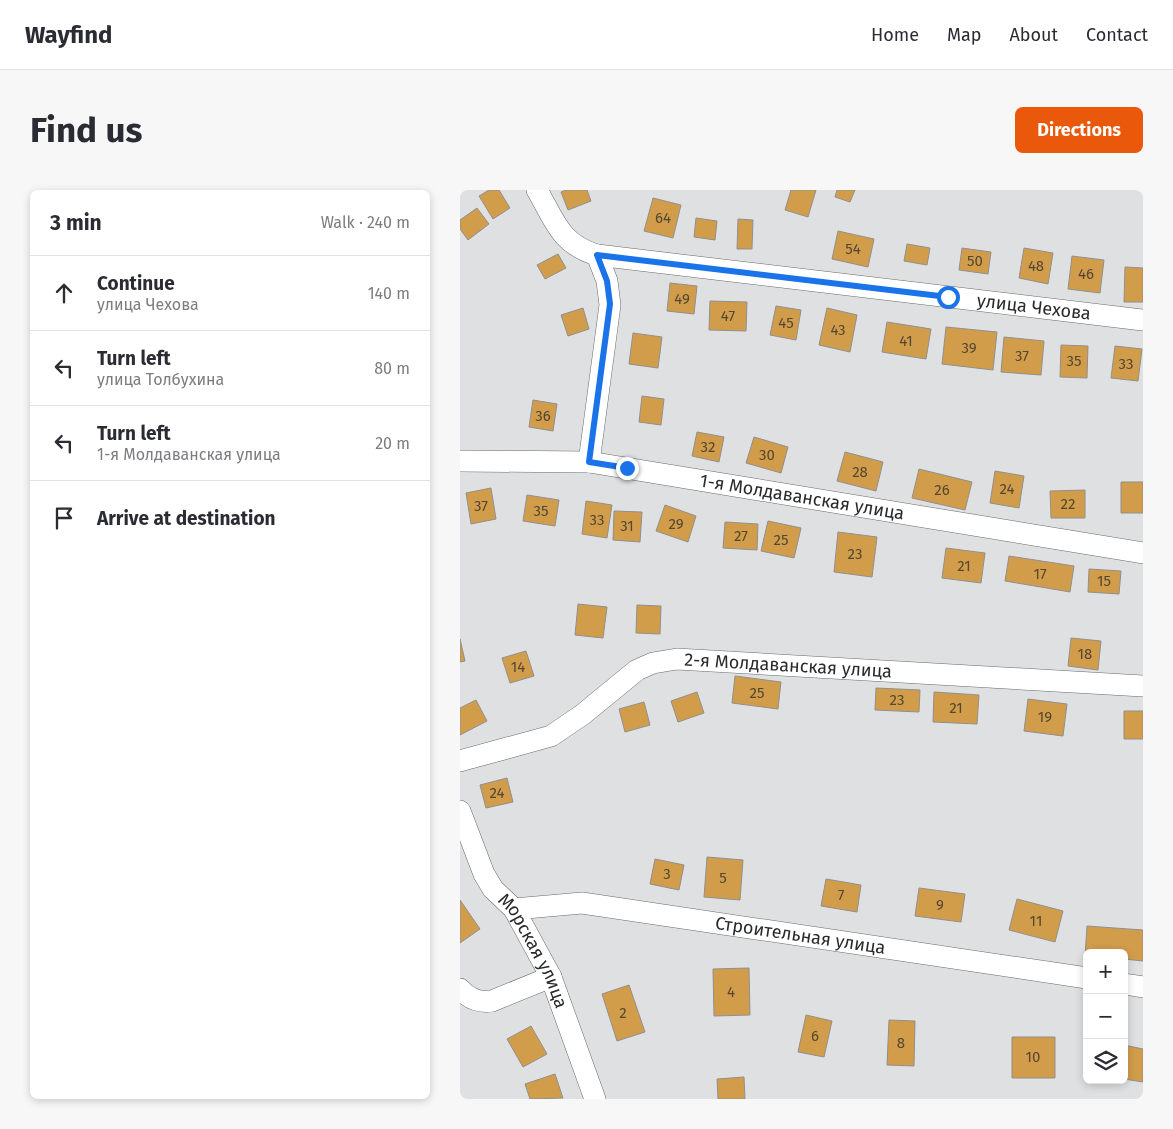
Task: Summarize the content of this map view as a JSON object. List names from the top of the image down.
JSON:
{
  "streets": {
    "street": [
      "улица Чехова",
      "1-я Молдаванская улица",
      "2-я Молдаванская улица",
      "Строительная улица",
      "Морская улица"
    ]
  },
  "crossings": [
    ["Строительная улица", "Морская улица"]
  ],
  "house_numbers": [
    "64",
    "54",
    "50",
    "48",
    "46",
    "49",
    "47",
    "45",
    "43",
    "41",
    "39",
    "37",
    "35",
    "33",
    "36",
    "32",
    "30",
    "28",
    "24",
    "26",
    "22",
    "37",
    "35",
    "33",
    "29",
    "31",
    "27",
    "25",
    "23",
    "21",
    "17",
    "15",
    "18",
    "14",
    "25",
    "23",
    "21",
    "19",
    "24",
    "3",
    "5",
    "7",
    "9",
    "11",
    "4",
    "2",
    "6",
    "8",
    "10"
  ],
  "page": {
    "header": "Wayfind",
    "nav": [
      "Home",
      "Map",
      "About",
      "Contact"
    ],
    "buttons": "Directions",
    "title": "Find us",
    "heading": ["3 min", "Walk · 240 m"],
    "list": [
      ["Continue", "улица Чехова", "140 m"],
      ["Turn left", "улица Толбухина", "80 m"],
      ["Turn left", "1-я Молдаванская улица", "20 m"],
      "Arrive at destination"
    ],
    "map_buttons": ["+", "−"]
  }
}
